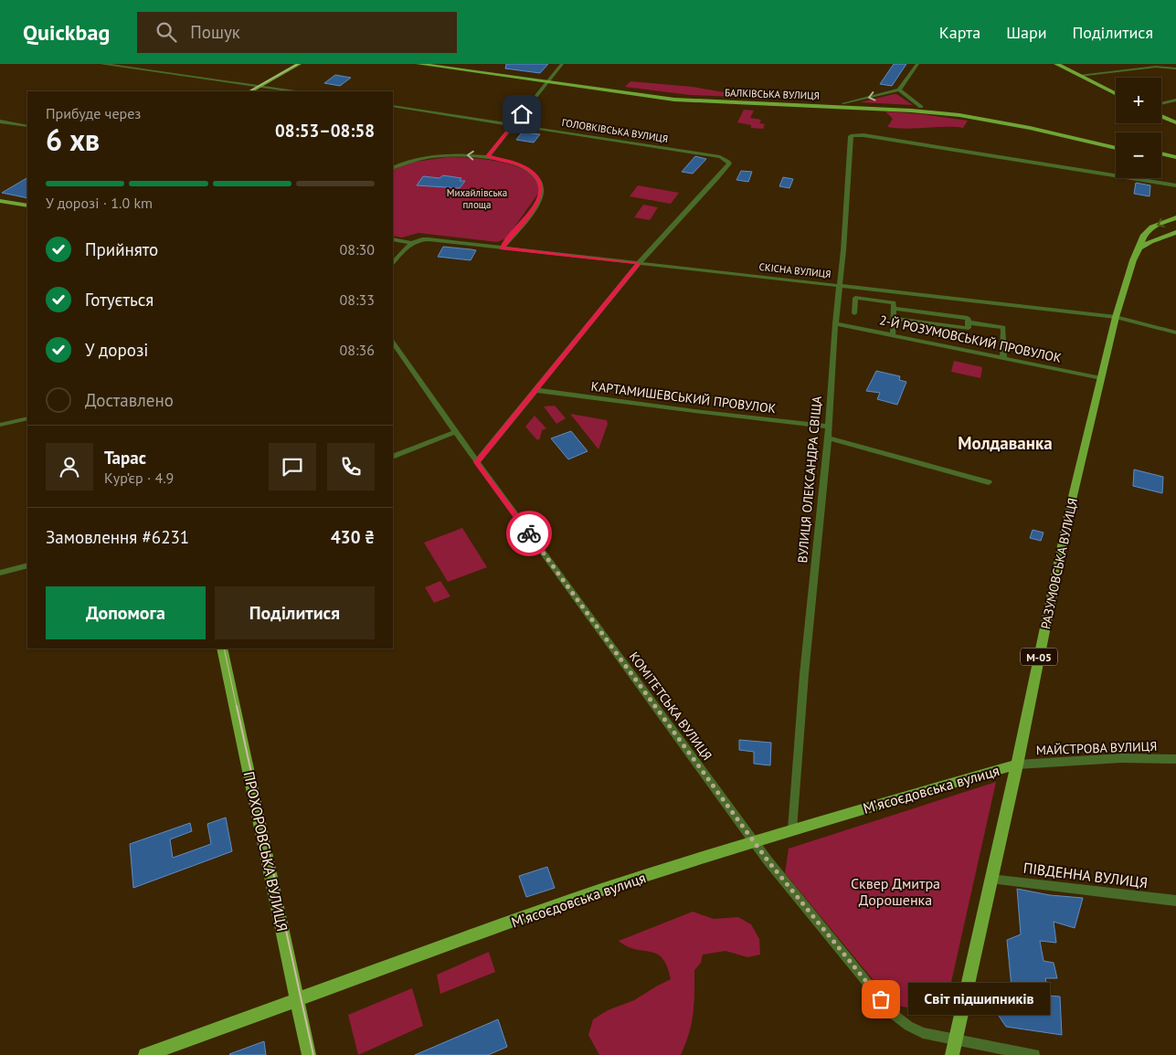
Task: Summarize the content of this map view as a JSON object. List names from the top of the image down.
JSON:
{
  "streets": {
    "main road": [
      "БАЛКІВСЬКА ВУЛИЦЯ",
      "РАЗУМОВСЬКА ВУЛИЦЯ",
      "М-05",
      "Мʼясоєдовська вулиця",
      "ПРОХОРОВСЬКА ВУЛИЦЯ"
    ],
    "street": [
      "ГОЛОВКІВСЬКА ВУЛИЦЯ",
      "CКІСНА ВУЛИЦЯ",
      "2-Й РОЗУМОВСЬКИЙ ПРОВУЛОК",
      "КАРТАМИШЕВСЬКИЙ ПРОВУЛОК",
      "ВУЛИЦЯ ОЛЕКСАНДРА СВІЩА",
      "КОМІТЕТСЬКА ВУЛИЦЯ",
      "МАЙСТРОВА ВУЛИЦЯ",
      "ПІВДЕННА ВУЛИЦЯ"
    ]
  },
  "crossings": [
    ["ГОЛОВКІВСЬКА ВУЛИЦЯ", "CКІСНА ВУЛИЦЯ"],
    ["CКІСНА ВУЛИЦЯ", "ВУЛИЦЯ ОЛЕКСАНДРА СВІЩА"],
    ["CКІСНА ВУЛИЦЯ", "РАЗУМОВСЬКА ВУЛИЦЯ"],
    ["2-Й РОЗУМОВСЬКИЙ ПРОВУЛОК", "ВУЛИЦЯ ОЛЕКСАНДРА СВІЩА"],
    ["2-Й РОЗУМОВСЬКИЙ ПРОВУЛОК", "РАЗУМОВСЬКА ВУЛИЦЯ"],
    ["КАРТАМИШЕВСЬКИЙ ПРОВУЛОК", "ВУЛИЦЯ ОЛЕКСАНДРА СВІЩА"],
    ["ВУЛИЦЯ ОЛЕКСАНДРА СВІЩА", "Мʼясоєдовська вулиця"],
    ["РАЗУМОВСЬКА ВУЛИЦЯ", "МАЙСТРОВА ВУЛИЦЯ"],
    ["РАЗУМОВСЬКА ВУЛИЦЯ", "Мʼясоєдовська вулиця"],
    ["РАЗУМОВСЬКА ВУЛИЦЯ", "ПІВДЕННА ВУЛИЦЯ"],
    ["КОМІТЕТСЬКА ВУЛИЦЯ", "Мʼясоєдовська вулиця"],
    ["МАЙСТРОВА ВУЛИЦЯ", "Мʼясоєдовська вулиця"],
    ["Мʼясоєдовська вулиця", "ПРОХОРОВСЬКА ВУЛИЦЯ"]
  ],
  "districts": ["Молдаванка"],
  "parks": ["Михайлівська площа", "Сквер Дмитра Дорошенка"],
  "places": ["Світ підшипників"],
  "page": {
    "header": "Quickbag",
    "search": "Пошук",
    "nav": ["Карта", "Шари", "Поділитися"],
    "map_buttons": ["+", "−"],
    "heading": ["6 хв", "Прибуде через", "08:53–08:58"],
    "panel": [
      "Тарас",
      "Кур’єр · 4.9",
      "Замовлення #6231",
      "430 ₴"
    ],
    "bar": "У дорозі · 1.0 km",
    "list": [
      ["Прийнято", "08:30"],
      ["Готується", "08:33"],
      ["У дорозі", "08:36"],
      "Доставлено"
    ],
    "buttons": ["Допомога", "Поділитися"],
    "bubble": "Світ підшипників"
  }
}
